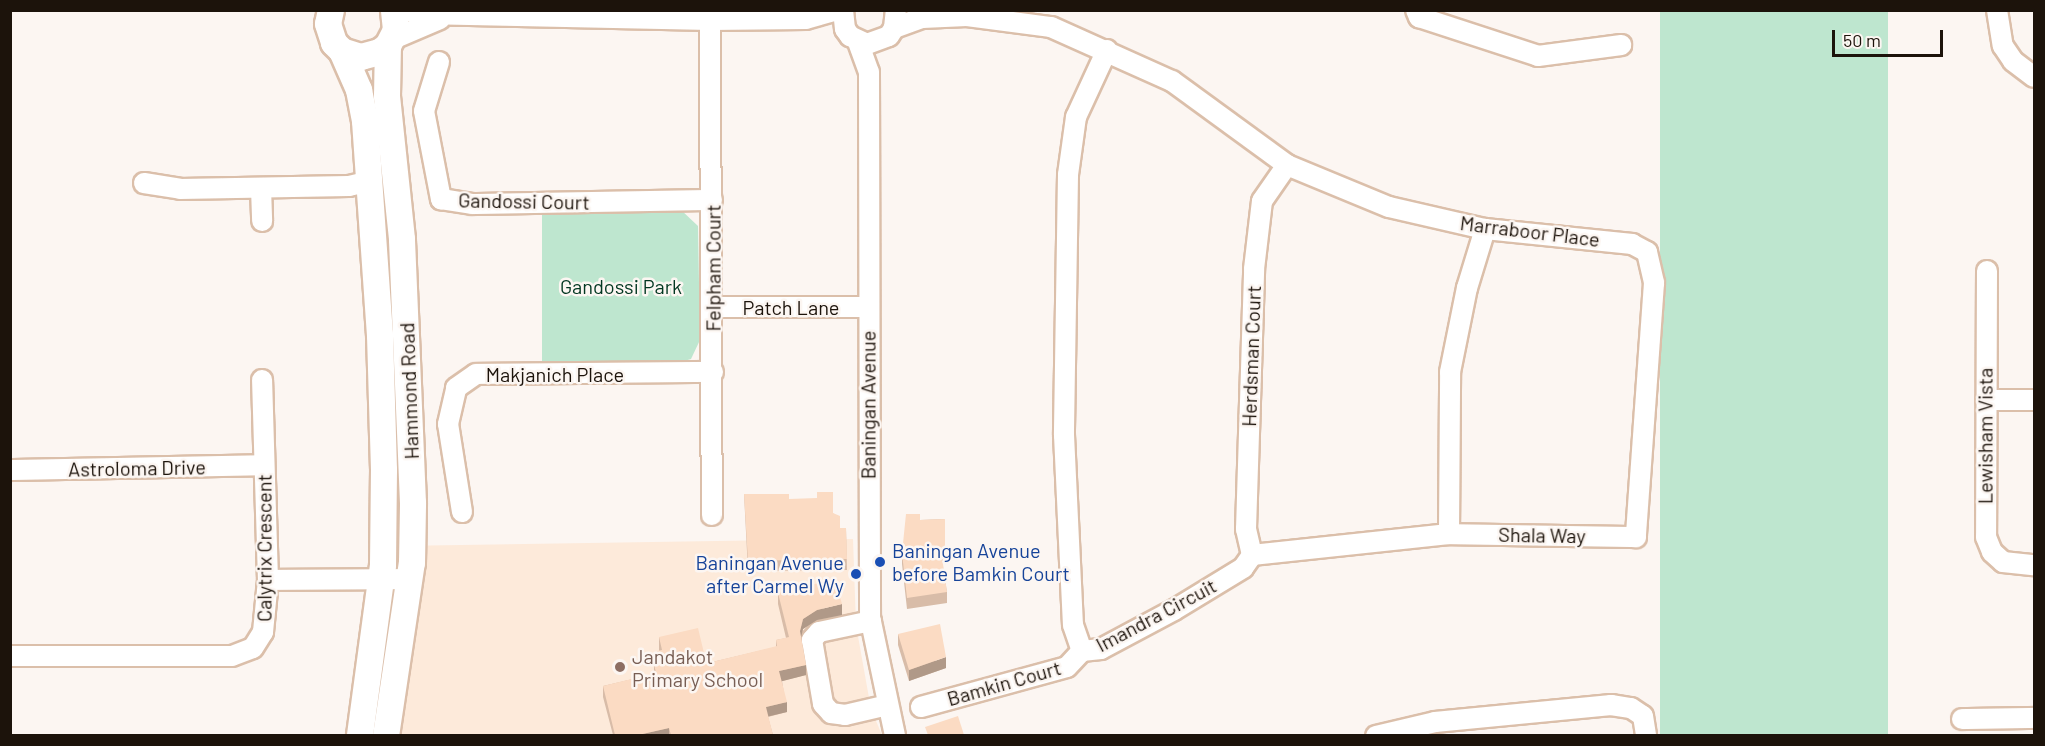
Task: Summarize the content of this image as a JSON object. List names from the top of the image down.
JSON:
{
  "streets": {
    "main road": ["Hammond Road"],
    "street": [
      "Gandossi Court",
      "Marraboor Place",
      "Felpham Court",
      "Patch Lane",
      "Herdsman Court",
      "Makjanich Place",
      "Baningan Avenue",
      "Lewisham Vista",
      "Astroloma Drive",
      "Shala Way",
      "Calytrix Crescent",
      "Imandra Circuit",
      "Bamkin Court"
    ]
  },
  "crossings": [
    ["Gandossi Court", "Felpham Court"],
    ["Marraboor Place", "Felpham Court"],
    ["Marraboor Place", "Herdsman Court"],
    ["Marraboor Place", "Baningan Avenue"],
    ["Marraboor Place", "Shala Way"],
    ["Marraboor Place", "Imandra Circuit"],
    ["Felpham Court", "Patch Lane"],
    ["Felpham Court", "Makjanich Place"],
    ["Patch Lane", "Baningan Avenue"],
    ["Herdsman Court", "Imandra Circuit"],
    ["Astroloma Drive", "Calytrix Crescent"],
    ["Imandra Circuit", "Bamkin Court"]
  ],
  "parks": ["Gandossi Park"],
  "places": ["Baningan Avenue before Bamkin Court", "Baningan Avenue after Carmel Wy", "Jandakot Primary School"],
  "scale_bar": "50 m"
}
